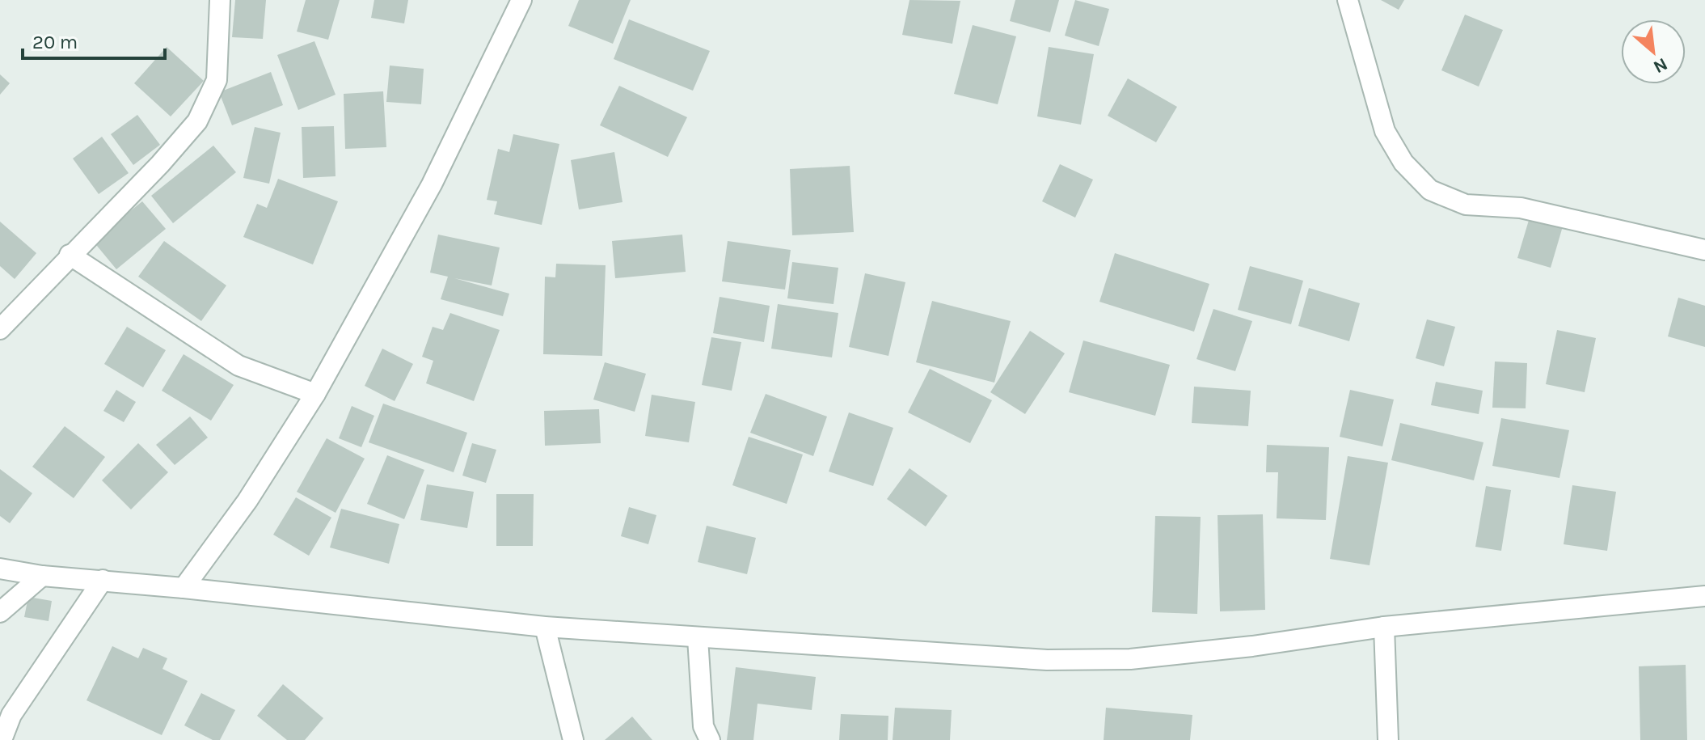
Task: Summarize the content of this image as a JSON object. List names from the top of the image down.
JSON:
{
  "scale_bar": "20 m",
  "north": "bottom right"
}
